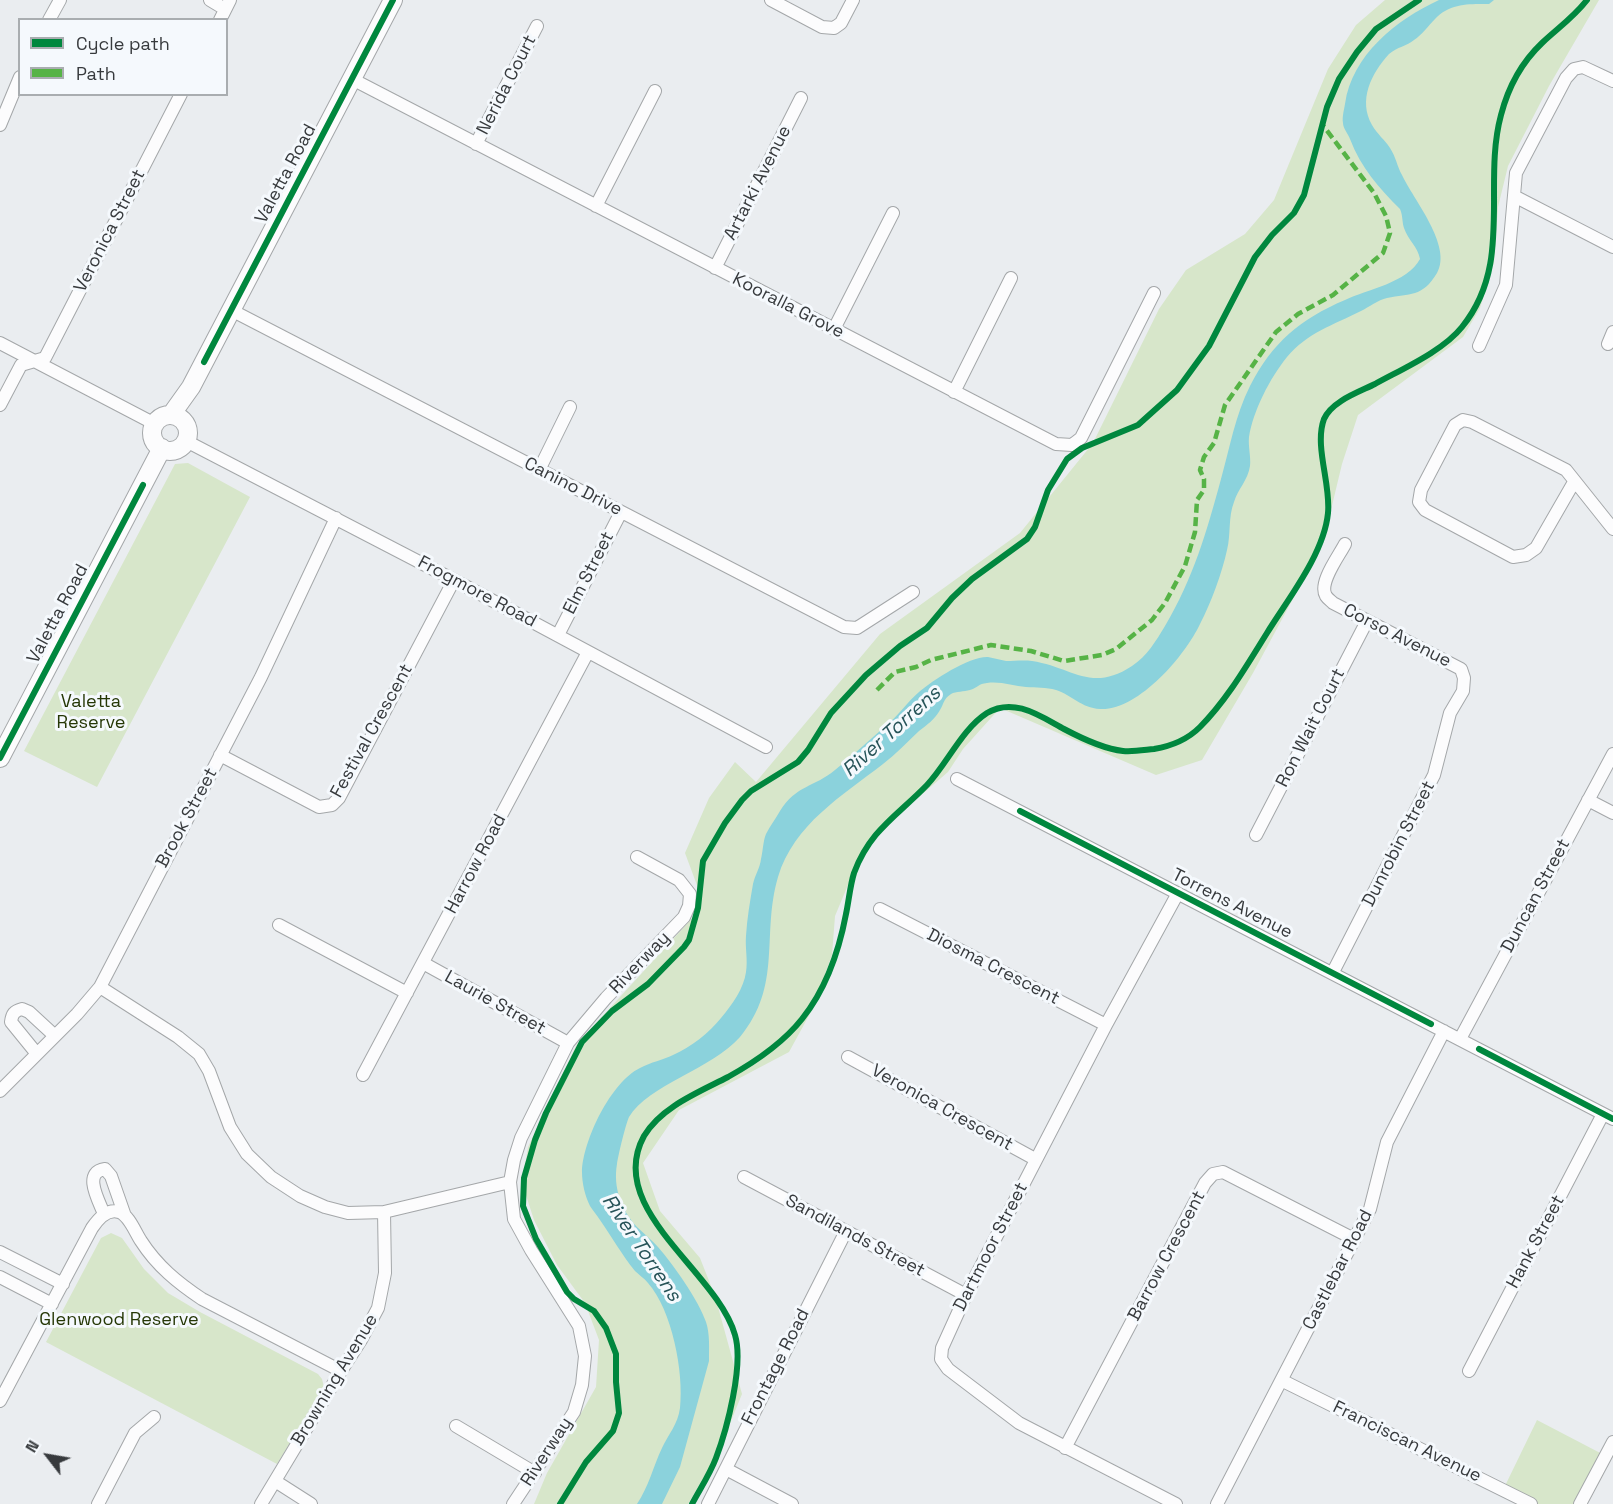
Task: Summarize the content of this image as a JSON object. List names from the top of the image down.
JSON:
{
  "streets": {
    "street": [
      "Nerida Court",
      "Valetta Road",
      "Artarki Avenue",
      "Veronica Street",
      "Kooralla Grove",
      "Canino Drive",
      "Elm Street",
      "Frogmore Road",
      "Corso Avenue",
      "Ron Wait Court",
      "Festival Crescent",
      "Brook Street",
      "Dunrobin Street",
      "Harrow Road",
      "Duncan Street",
      "Torrens Avenue",
      "Riverway",
      "Diosma Crescent",
      "Laurie Street",
      "Veronica Crescent",
      "Sandilands Street",
      "Hank Street",
      "Dartmoor Street",
      "Barrow Crescent",
      "Castlebar Road",
      "Frontage Road",
      "Browning Avenue",
      "Franciscan Avenue"
    ]
  },
  "crossings": [
    ["Nerida Court", "Kooralla Grove"],
    ["Valetta Road", "Kooralla Grove"],
    ["Valetta Road", "Canino Drive"],
    ["Valetta Road", "Frogmore Road"],
    ["Artarki Avenue", "Kooralla Grove"],
    ["Canino Drive", "Elm Street"],
    ["Elm Street", "Frogmore Road"],
    ["Frogmore Road", "Festival Crescent"],
    ["Frogmore Road", "Brook Street"],
    ["Frogmore Road", "Harrow Road"],
    ["Corso Avenue", "Ron Wait Court"],
    ["Corso Avenue", "Dunrobin Street"],
    ["Festival Crescent", "Brook Street"],
    ["Dunrobin Street", "Torrens Avenue"],
    ["Harrow Road", "Laurie Street"],
    ["Duncan Street", "Torrens Avenue"],
    ["Torrens Avenue", "Hank Street"],
    ["Torrens Avenue", "Dartmoor Street"],
    ["Torrens Avenue", "Castlebar Road"],
    ["Riverway", "Laurie Street"],
    ["Diosma Crescent", "Dartmoor Street"],
    ["Veronica Crescent", "Dartmoor Street"],
    ["Sandilands Street", "Dartmoor Street"],
    ["Sandilands Street", "Frontage Road"],
    ["Dartmoor Street", "Barrow Crescent"],
    ["Barrow Crescent", "Castlebar Road"],
    ["Castlebar Road", "Franciscan Avenue"]
  ],
  "water": ["River Torrens"],
  "parks": ["Valetta Reserve", "Glenwood Reserve"],
  "legend": ["Cycle path", "Path"],
  "north": "top left"
}
